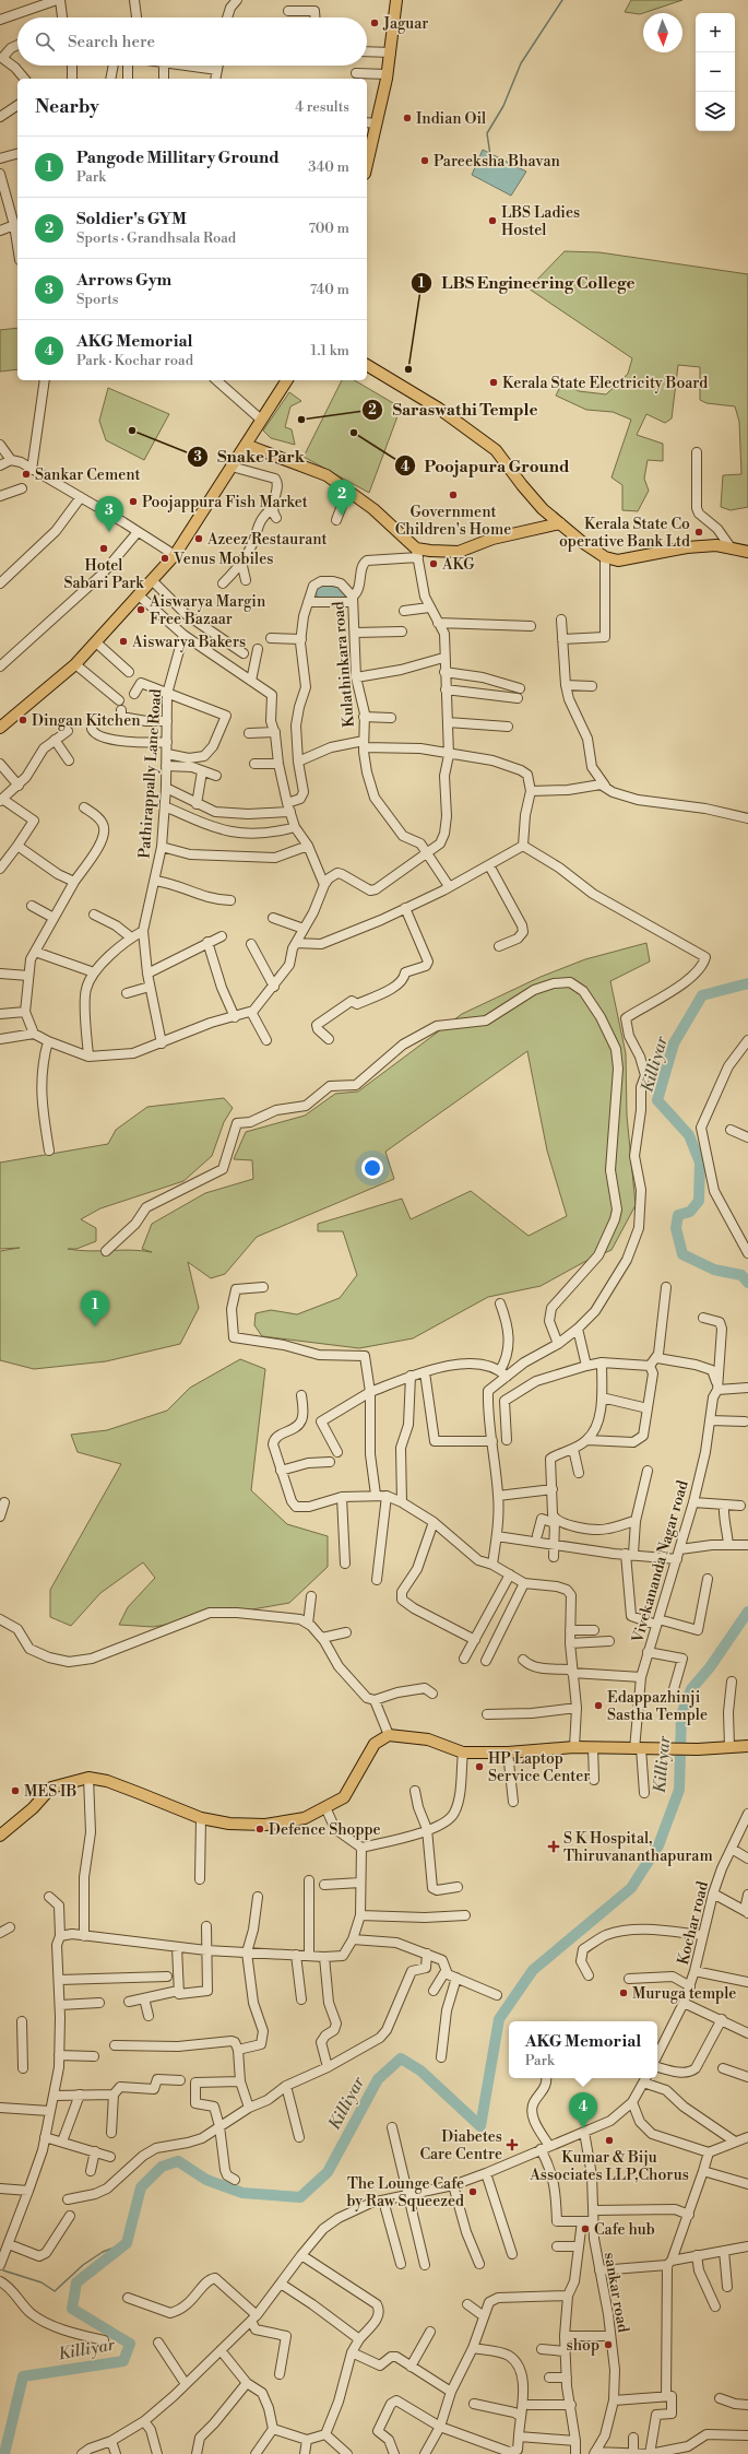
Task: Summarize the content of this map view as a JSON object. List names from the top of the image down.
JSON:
{
  "streets": {
    "street": [
      "Kulathinkara road",
      "Pathirappally Lane Road",
      "Vivekananda Nagar road",
      "Kochar road",
      "sankar road"
    ]
  },
  "water": ["Killiyar"],
  "places": {
    "other": [
      "Jaguar",
      "Indian Oil",
      "Pareeksha Bhavan",
      "LBS Ladies Hostel",
      "LBS Engineering College",
      "Kerala State Electricity Board",
      "Saraswathi Temple",
      "Snake Park",
      "Poojapura Ground",
      "Sankar Cement",
      "Government Children's Home",
      "Poojappura Fish Market",
      "Kerala State Co operative Bank Ltd",
      "Azeez Restaurant",
      "Hotel Sabari Park",
      "Venus Mobiles",
      "AKG",
      "Aiswarya Margin Free Bazaar",
      "Aiswarya Bakers",
      "Dingan Kitchen",
      "Edappazhinji Sastha Temple",
      "HP Laptop Service Center",
      "MES IB",
      "Defence Shoppe",
      "Muruga temple",
      "Kumar & Biju Associates LLP,Chorus",
      "The Lounge Cafe by Raw Squeezed",
      "Cafe hub",
      "shop"
    ],
    "health": ["S K Hospital, Thiruvananthapuram", "Diabetes Care Centre"]
  },
  "north": "bottom",
  "page": {
    "map_buttons": ["+", "−"],
    "search": "Search here",
    "heading": ["Nearby", "4 results"],
    "list": [
      {
        "mark": "1",
        "name": "Pangode Millitary Ground",
        "note": "Park",
        "value": "340 m"
      },
      {
        "mark": "2",
        "name": "Soldier's GYM",
        "note": "Sports · Grandhsala Road",
        "value": "700 m"
      },
      {
        "mark": "3",
        "name": "Arrows Gym",
        "note": "Sports",
        "value": "740 m"
      },
      {
        "mark": "4",
        "name": "AKG Memorial",
        "note": "Park · Kochar road",
        "value": "1.1 km"
      }
    ],
    "pins": [
      "2",
      "3",
      "1",
      "4"
    ],
    "popup": ["AKG Memorial", "Park"]
  }
}
